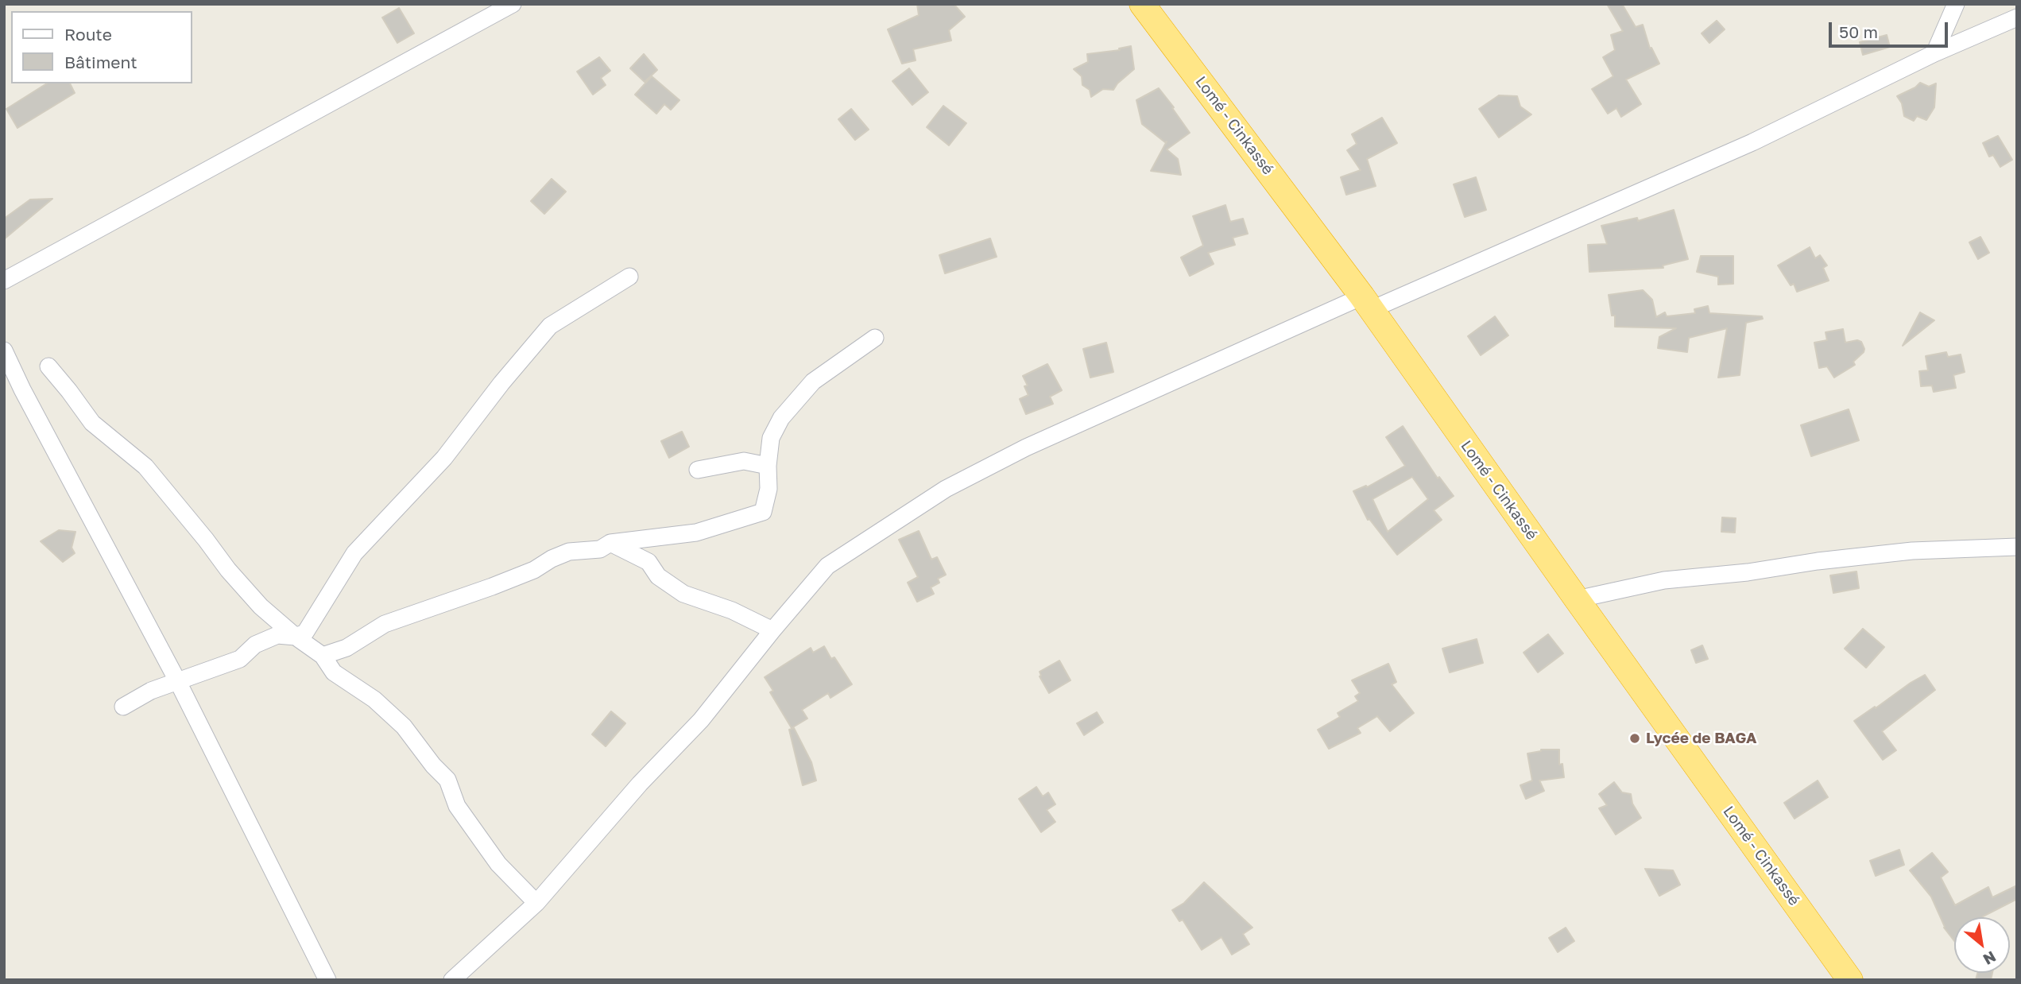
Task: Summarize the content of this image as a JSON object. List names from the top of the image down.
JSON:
{
  "streets": {
    "highway": ["Lomé - Cinkassé"]
  },
  "places": ["Lycée de BAGA"],
  "legend": ["Route", "Bâtiment"],
  "scale_bar": "50 m",
  "north": "bottom right"
}
